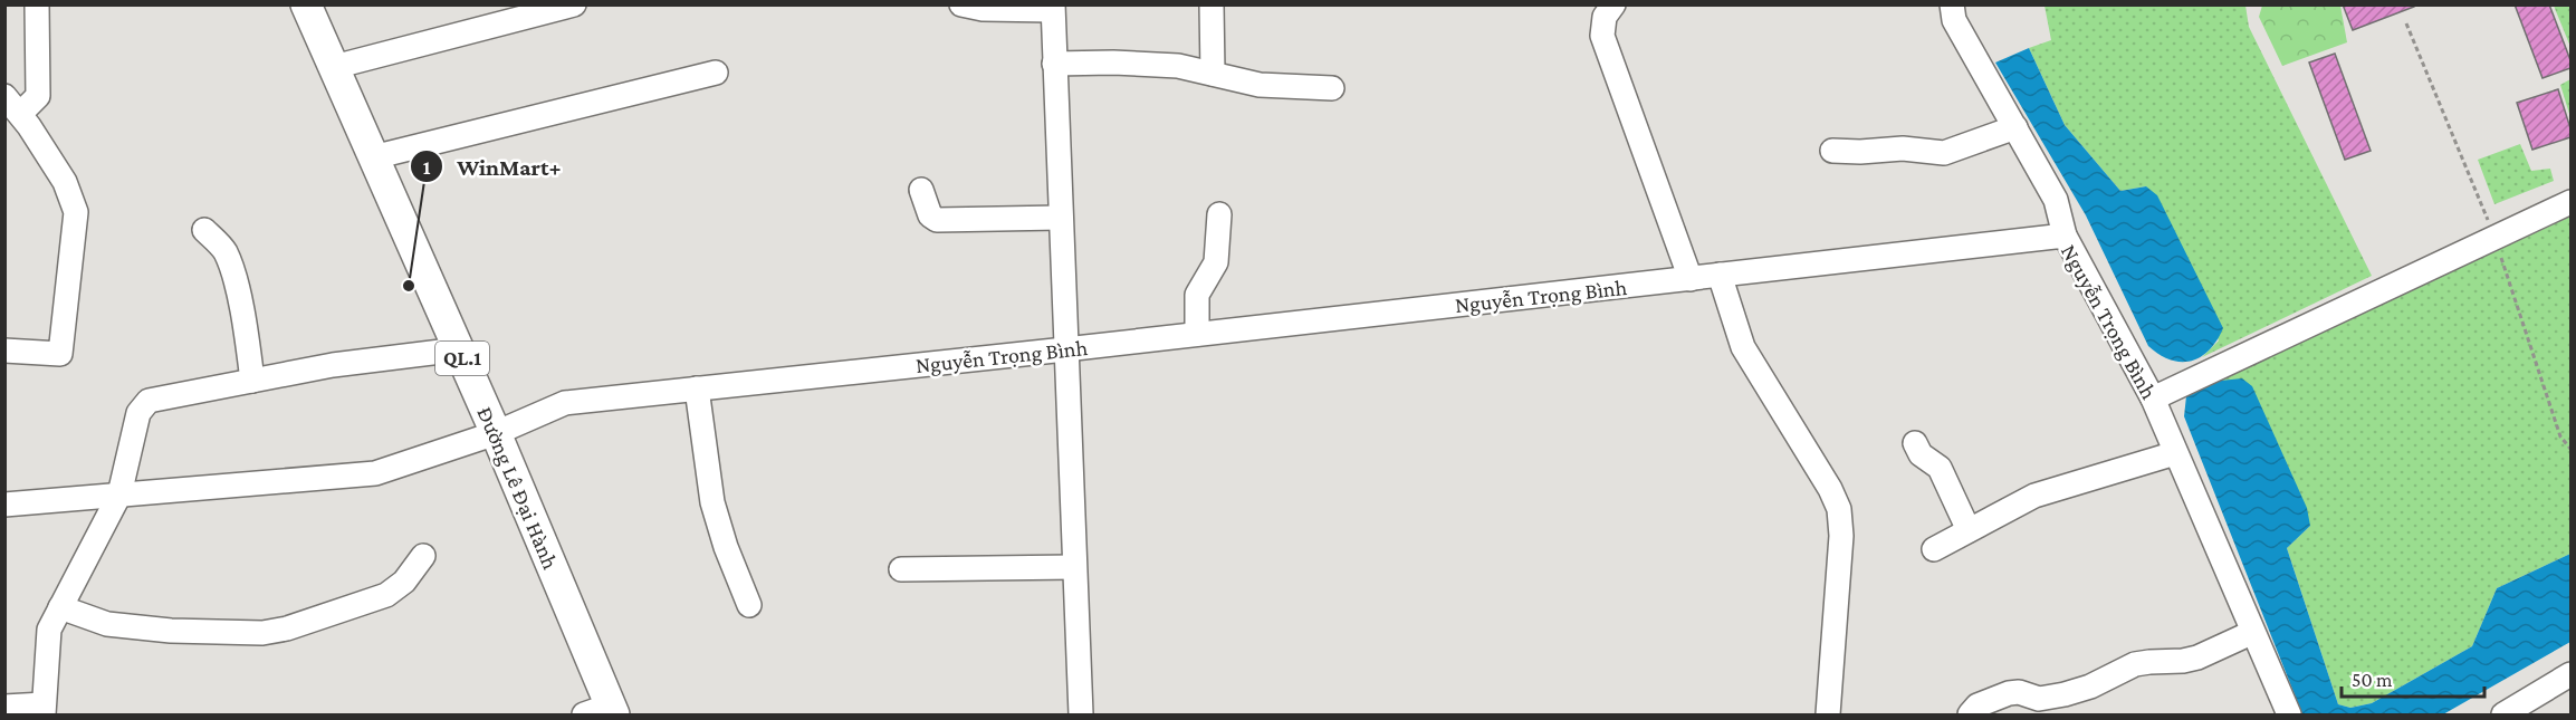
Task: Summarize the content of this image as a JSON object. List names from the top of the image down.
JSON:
{
  "streets": {
    "main road": ["QL.1", "Đường Lê Đại Hành"],
    "street": ["Nguyễn Trọng Bình"]
  },
  "crossings": [
    ["Nguyễn Trọng Bình", "Đường Lê Đại Hành"]
  ],
  "places": ["WinMart+"],
  "scale_bar": "50 m"
}
